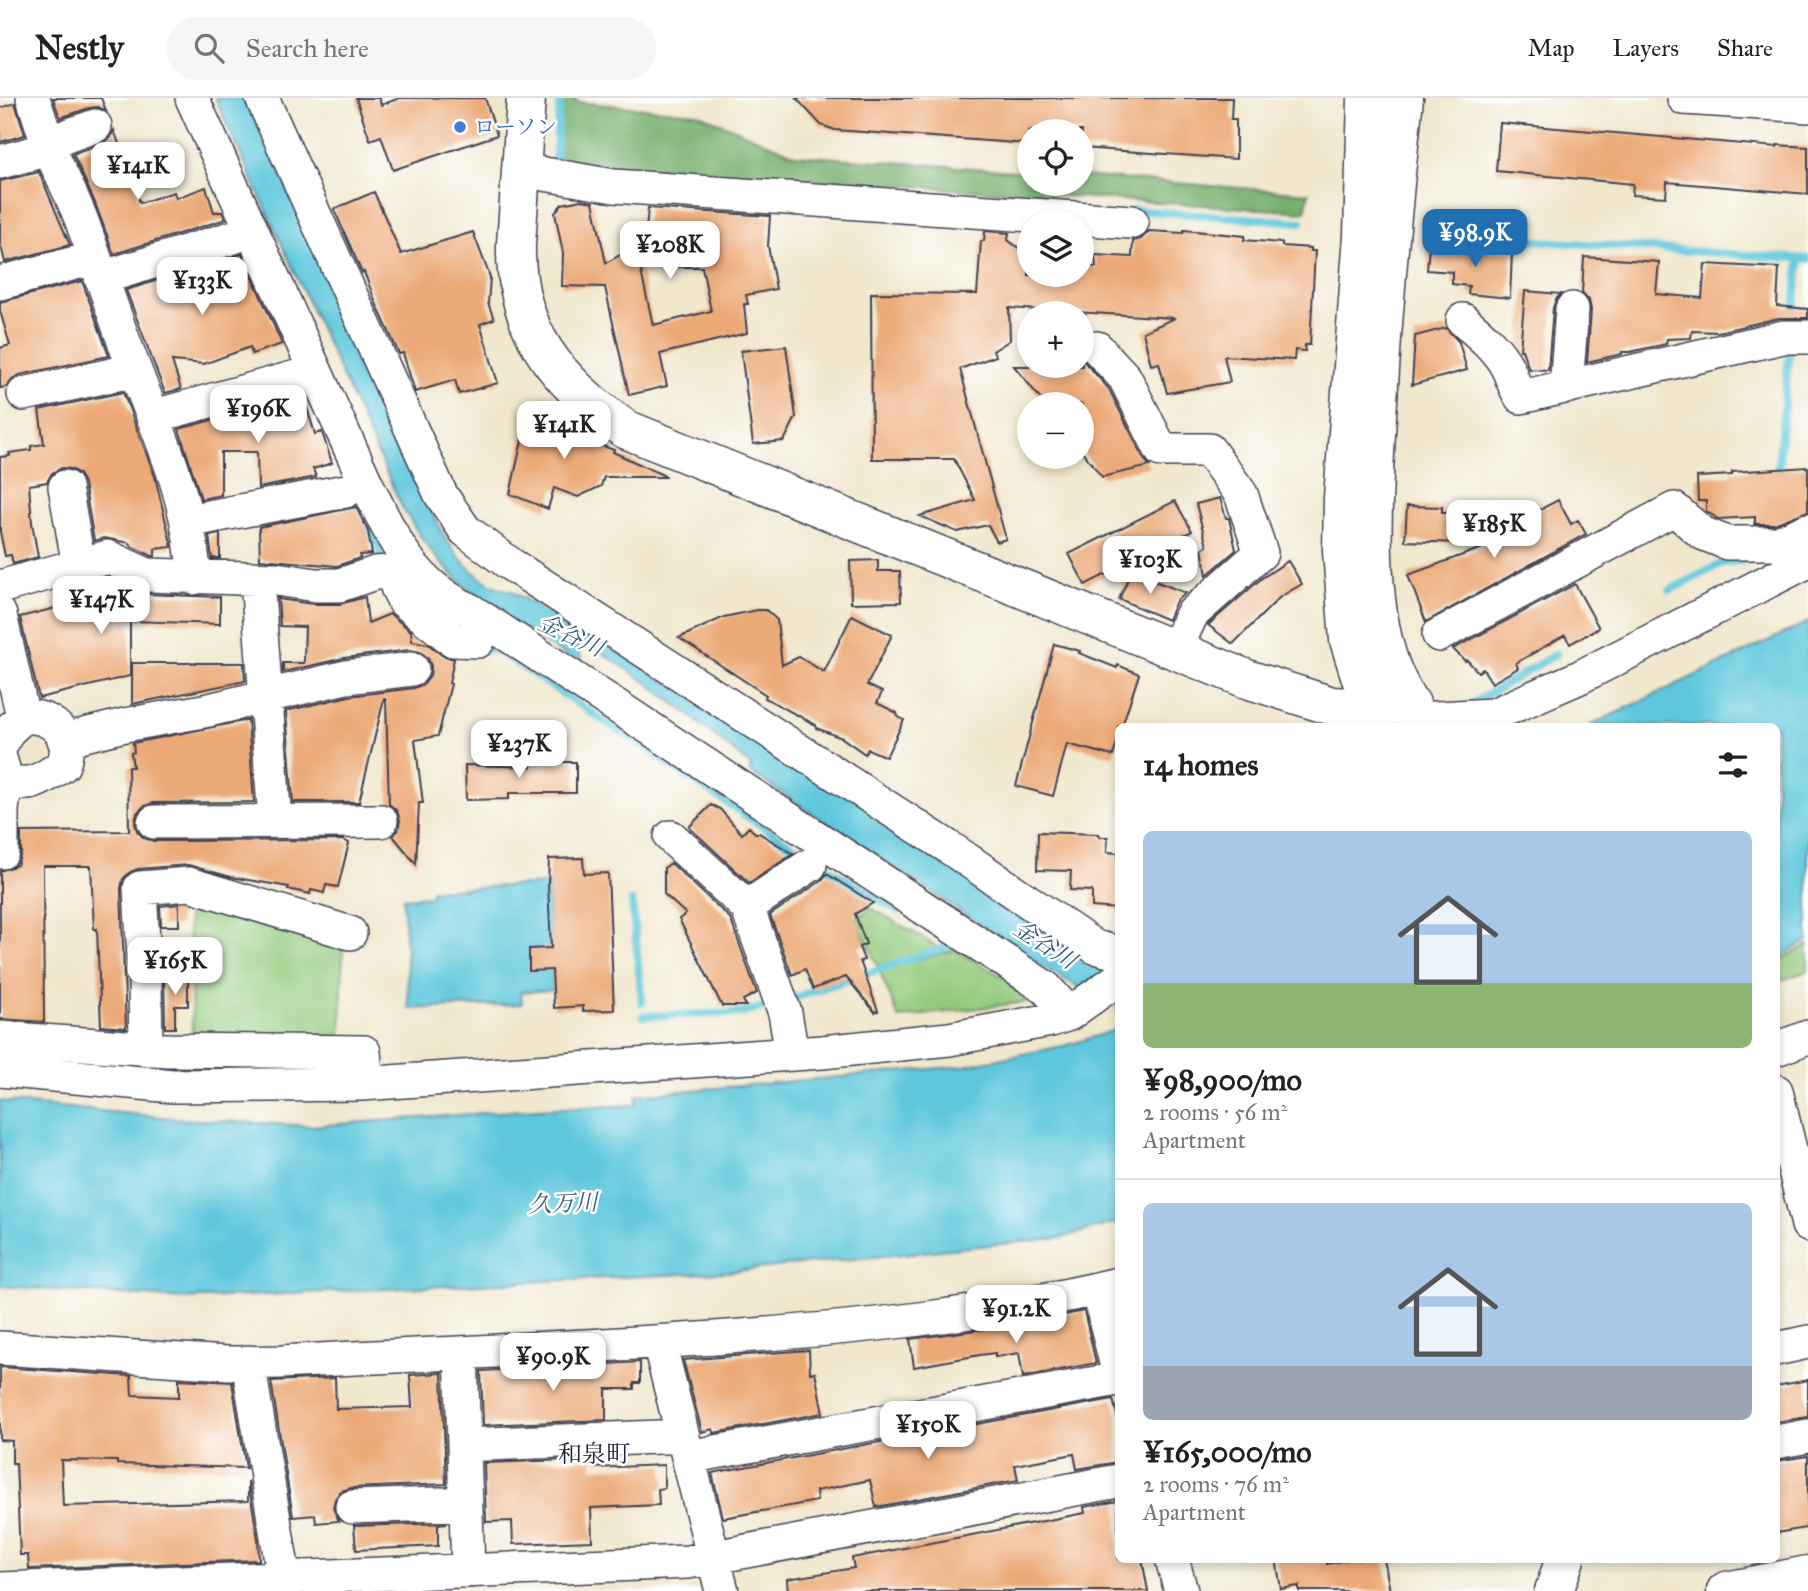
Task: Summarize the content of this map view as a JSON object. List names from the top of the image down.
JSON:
{
  "districts": ["和泉町"],
  "water": ["金谷川", "久万川"],
  "places": ["ローソン"],
  "page": {
    "header": "Nestly",
    "search": "Search here",
    "nav": ["Map", "Layers", "Share"],
    "map_buttons": ["+", "−"],
    "price": [
      "¥141K",
      "¥98.9K",
      "¥208K",
      "¥133K",
      "¥196K",
      "¥141K",
      "¥185K",
      "¥103K",
      "¥147K",
      "¥237K",
      "¥165K",
      "¥91.2K",
      "¥90.9K",
      "¥150K"
    ],
    "heading": "14 homes",
    "list": [
      {
        "name": "¥98,900/mo",
        "note": "2 rooms · 56 m² · Apartment"
      },
      {
        "name": "¥165,000/mo",
        "note": "2 rooms · 76 m² · Apartment"
      }
    ]
  }
}
